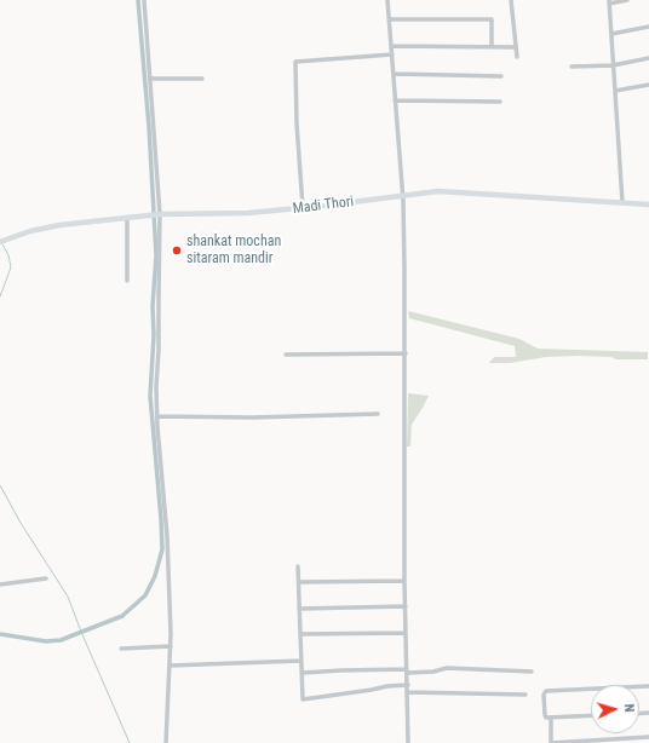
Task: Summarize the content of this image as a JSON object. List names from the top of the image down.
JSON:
{
  "streets": {
    "main road": ["Madi Thori"]
  },
  "places": ["shankat mochan sitaram mandir"],
  "north": "right"
}
